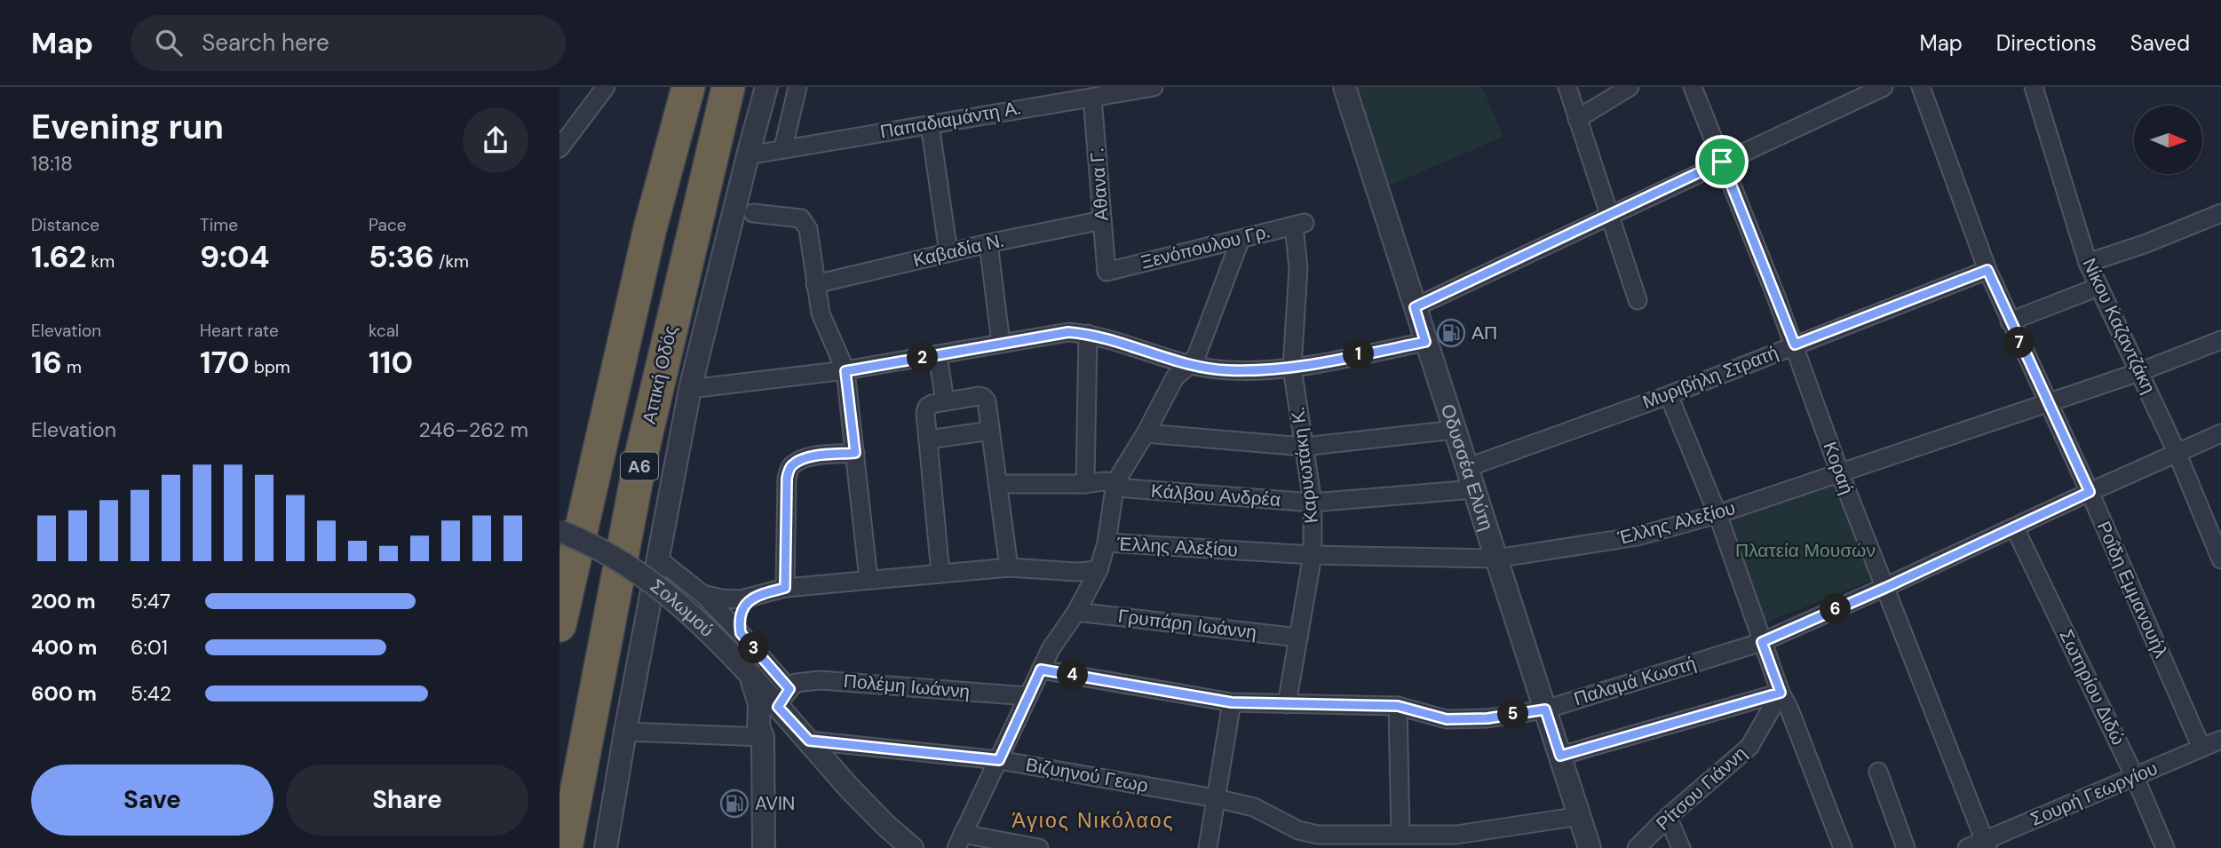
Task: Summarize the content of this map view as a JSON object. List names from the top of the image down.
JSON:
{
  "streets": {
    "highway": ["Αττική Οδός", "Α6"],
    "street": [
      "Παπαδιαμάντη Α.",
      "Αθανα Γ.",
      "Ξενόπουλου Γρ.",
      "Καβαδία Ν.",
      "Νίκου Καζαντζάκη",
      "Μυριβήλη Στρατή",
      "Καρυωτάκη Κ.",
      "Οδυσσέα Ελύτη",
      "Κοραή",
      "Κάλβου Ανδρέα",
      "Έλλης Αλεξίου",
      "Ροΐδη Εμμανουήλ",
      "Σολωμού",
      "Γρυπάρη Ιωάννη",
      "Παλαμά Κωστή",
      "Πολέμη Ιωάννη",
      "Σωτηρίου Διδώ",
      "Βιζυηνού Γεωρ",
      "Ρίτσου Γιάννη",
      "Σουρή Γεωργίου"
    ]
  },
  "crossings": [
    ["Παπαδιαμάντη Α.", "Αθανα Γ."],
    ["Αθανα Γ.", "Ξενόπουλου Γρ."],
    ["Αθανα Γ.", "Καβαδία Ν."],
    ["Ξενόπουλου Γρ.", "Καρυωτάκη Κ."],
    ["Νίκου Καζαντζάκη", "Έλλης Αλεξίου"],
    ["Νίκου Καζαντζάκη", "Παλαμά Κωστή"],
    ["Μυριβήλη Στρατή", "Οδυσσέα Ελύτη"],
    ["Μυριβήλη Στρατή", "Κοραή"],
    ["Μυριβήλη Στρατή", "Ροΐδη Εμμανουήλ"],
    ["Καρυωτάκη Κ.", "Κάλβου Ανδρέα"],
    ["Καρυωτάκη Κ.", "Έλλης Αλεξίου"],
    ["Καρυωτάκη Κ.", "Γρυπάρη Ιωάννη"],
    ["Καρυωτάκη Κ.", "Παλαμά Κωστή"],
    ["Οδυσσέα Ελύτη", "Κάλβου Ανδρέα"],
    ["Οδυσσέα Ελύτη", "Έλλης Αλεξίου"],
    ["Οδυσσέα Ελύτη", "Παλαμά Κωστή"],
    ["Οδυσσέα Ελύτη", "Βιζυηνού Γεωρ"],
    ["Κοραή", "Έλλης Αλεξίου"],
    ["Κοραή", "Παλαμά Κωστή"],
    ["Κοραή", "Σουρή Γεωργίου"],
    ["Έλλης Αλεξίου", "Ροΐδη Εμμανουήλ"],
    ["Ροΐδη Εμμανουήλ", "Παλαμά Κωστή"],
    ["Ροΐδη Εμμανουήλ", "Σουρή Γεωργίου"],
    ["Σολωμού", "Πολέμη Ιωάννη"],
    ["Σολωμού", "Βιζυηνού Γεωρ"],
    ["Παλαμά Κωστή", "Σωτηρίου Διδώ"],
    ["Σωτηρίου Διδώ", "Σουρή Γεωργίου"]
  ],
  "districts": ["Άγιος Νικόλαος"],
  "parks": ["Πλατεία Μουσών"],
  "places": {
    "fuel station": ["ΑΠ", "AVIN"]
  },
  "north": "right",
  "page": {
    "header": "Map",
    "search": "Search here",
    "nav": ["Map", "Directions", "Saved"],
    "heading": ["Evening run", "18:18"],
    "stats": [
      ["Distance", "1.62 km"],
      ["Time", "9:04"],
      ["Pace", "5:36 /km"],
      ["Elevation", "16 m"],
      ["Heart rate", "170 bpm"],
      ["kcal", "110"]
    ],
    "pins": [
      "7",
      "1",
      "2",
      "6",
      "3",
      "4",
      "5"
    ],
    "chart": ["Elevation", "246–262 m"],
    "list": [
      {
        "name": "200 m",
        "note": "5:47"
      },
      {
        "name": "400 m",
        "note": "6:01"
      },
      {
        "name": "600 m",
        "note": "5:42"
      }
    ],
    "buttons": ["Save", "Share"]
  }
}
